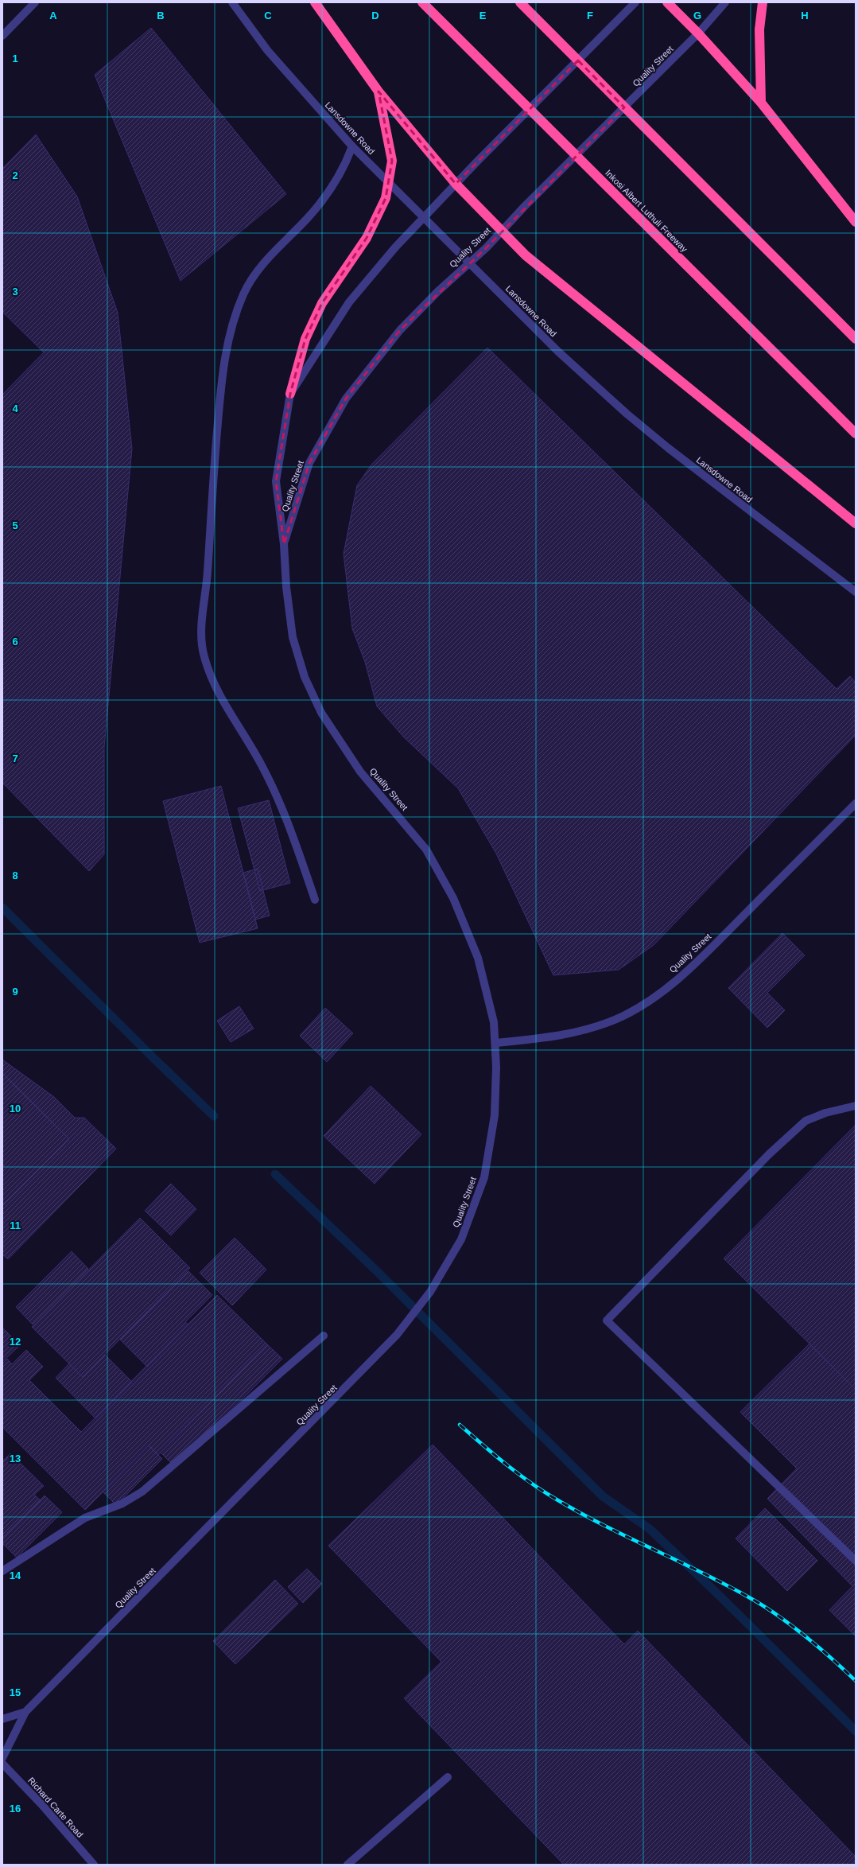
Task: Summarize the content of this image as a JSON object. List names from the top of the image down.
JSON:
{
  "streets": {
    "highway": ["Inkosi Albert Luthuli Freeway"],
    "street": ["Quality Street", "Lansdowne Road", "Richard Carte Road"]
  },
  "grid": {
    "columns": [
      "A",
      "B",
      "C",
      "D",
      "E",
      "F",
      "G",
      "H"
    ],
    "rows": [
      "1",
      "2",
      "3",
      "4",
      "5",
      "6",
      "7",
      "8",
      "9",
      "10",
      "11",
      "12",
      "13",
      "14",
      "15",
      "16"
    ]
  }
}
